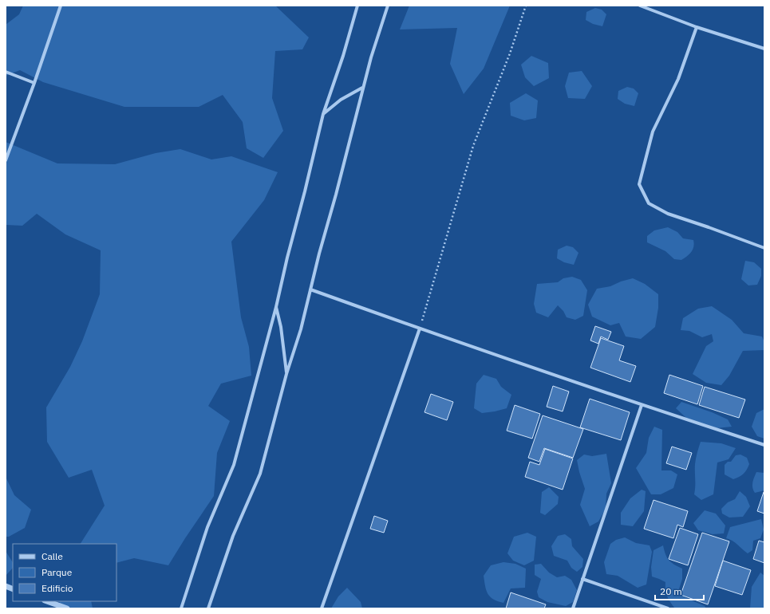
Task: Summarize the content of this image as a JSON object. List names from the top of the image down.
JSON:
{
  "legend": ["Calle", "Parque", "Edificio"],
  "scale_bar": "20 m"
}
